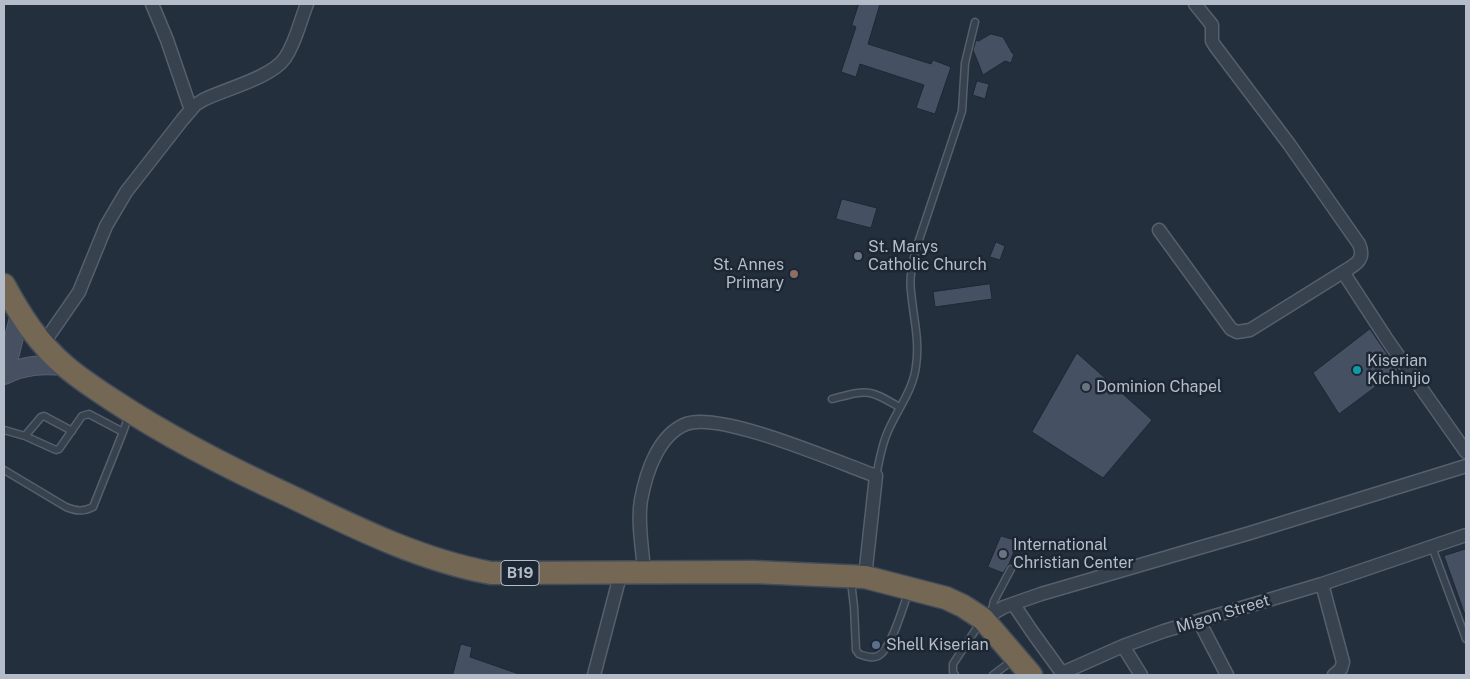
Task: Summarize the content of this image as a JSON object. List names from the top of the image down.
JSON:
{
  "streets": {
    "highway": ["B19"],
    "street": ["Migon Street"]
  },
  "places": [
    "St. Marys Catholic Church",
    "St. Annes Primary",
    "Kiserian Kichinjio",
    "Dominion Chapel",
    "International Christian Center",
    "Shell Kiserian"
  ]
}
